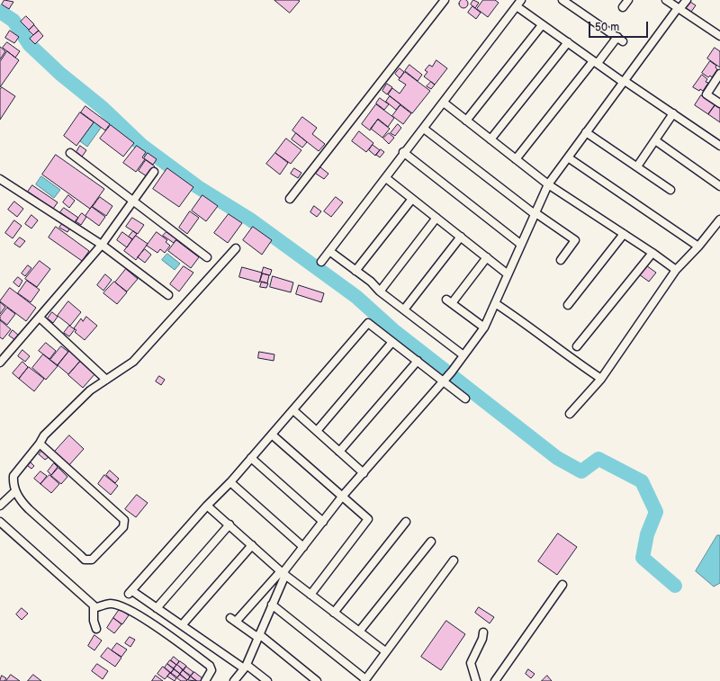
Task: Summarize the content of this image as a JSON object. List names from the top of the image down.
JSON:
{
  "scale_bar": "50 m"
}
